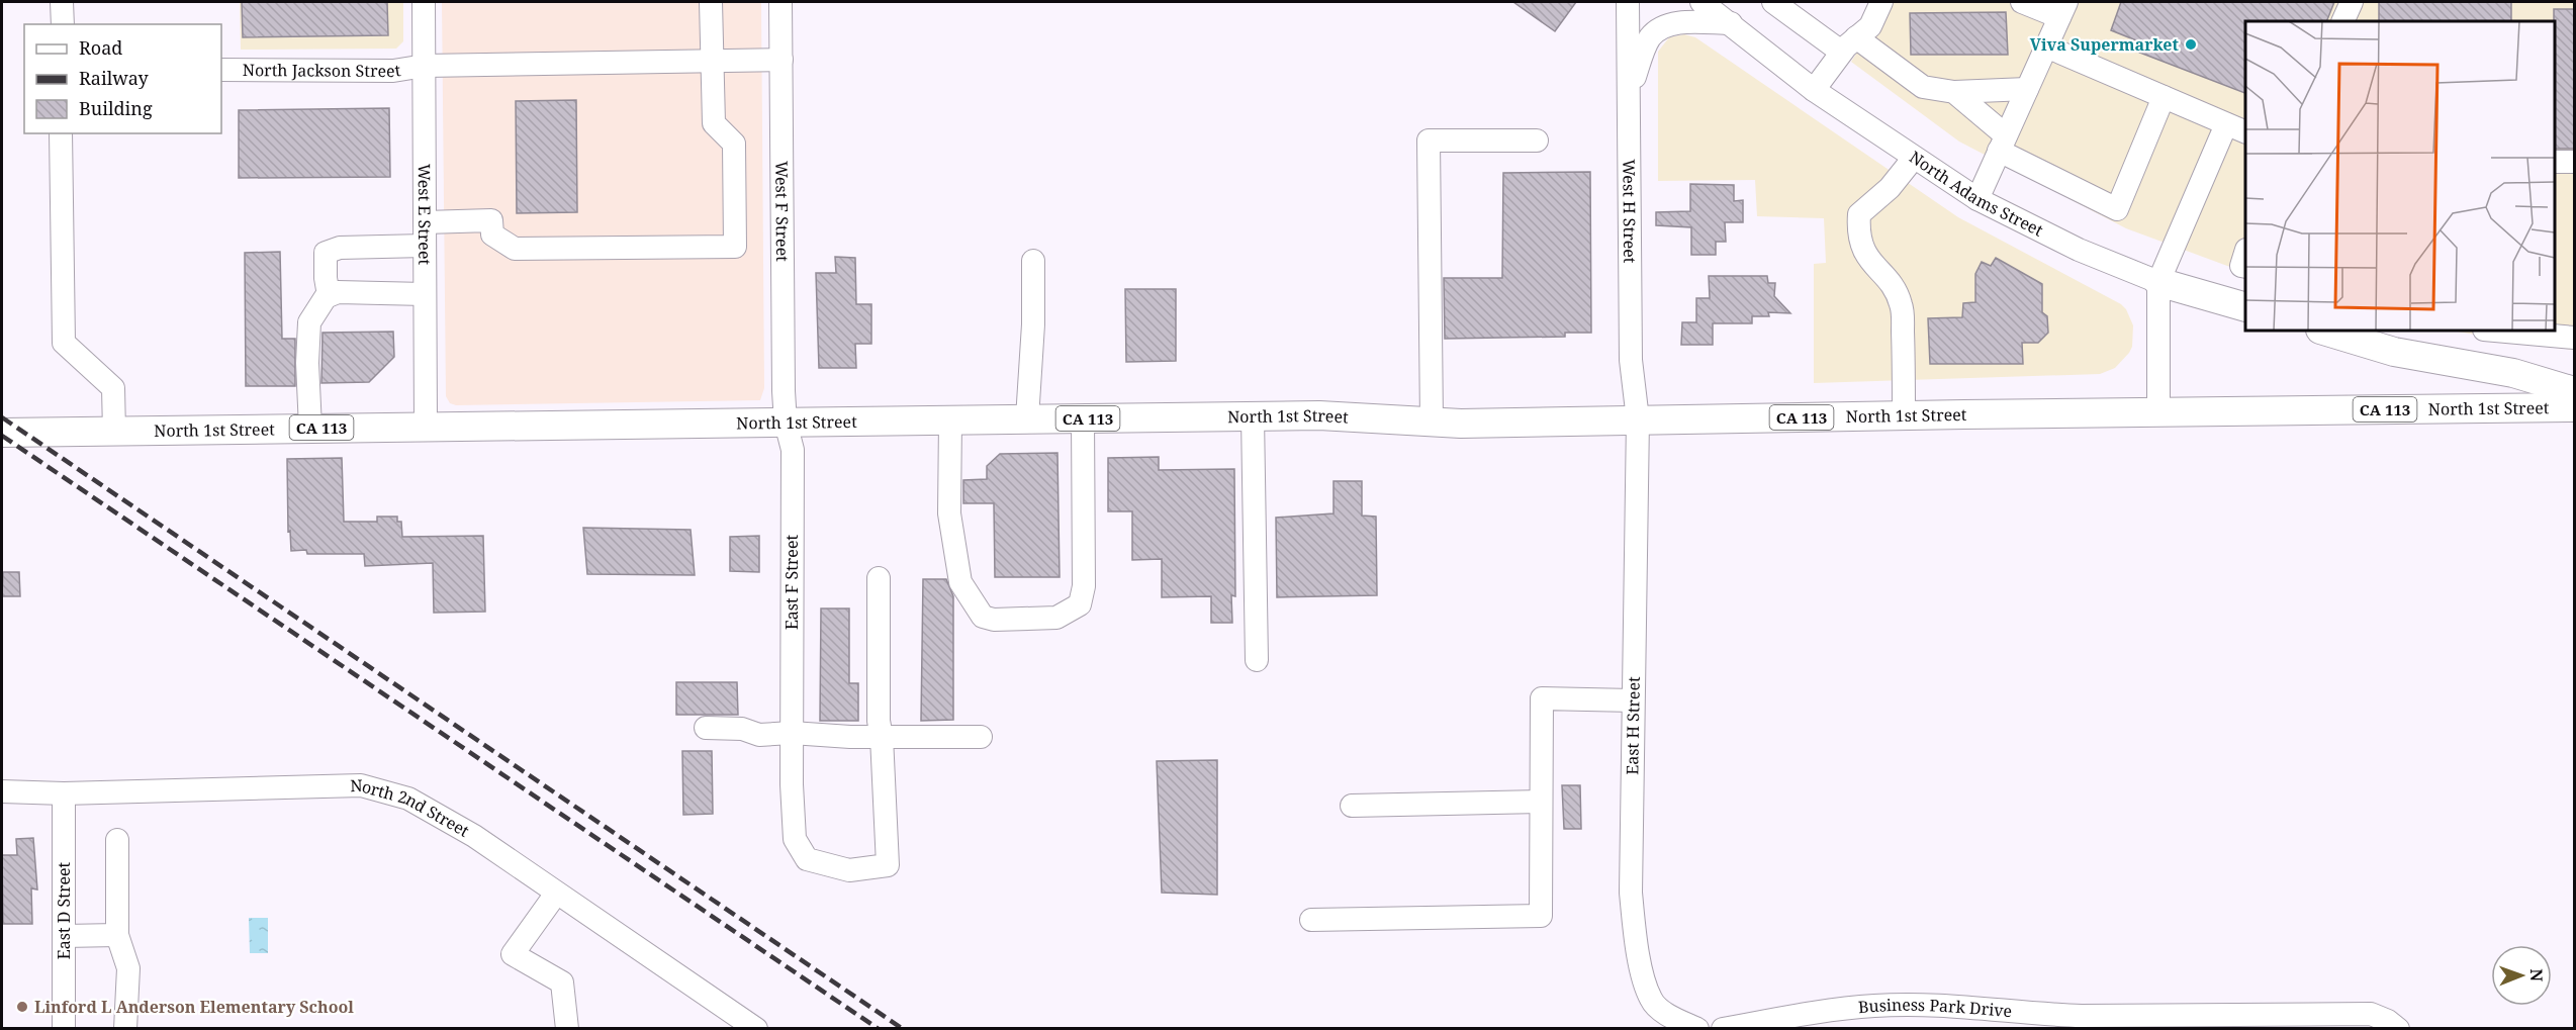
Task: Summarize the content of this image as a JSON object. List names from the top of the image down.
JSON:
{
  "streets": {
    "main road": ["North 1st Street", "CA 113"],
    "street": [
      "North Jackson Street",
      "North Adams Street",
      "West H Street",
      "West F Street",
      "West E Street",
      "East F Street",
      "East H Street",
      "North 2nd Street",
      "East D Street",
      "Business Park Drive"
    ]
  },
  "crossings": [
    ["North Jackson Street", "West F Street"],
    ["North Jackson Street", "West E Street"],
    ["West H Street", "North 1st Street"],
    ["West H Street", "East H Street"],
    ["West F Street", "North 1st Street"],
    ["West F Street", "East F Street"],
    ["West E Street", "North 1st Street"],
    ["North 1st Street", "East F Street"],
    ["North 1st Street", "East H Street"],
    ["North 2nd Street", "East D Street"]
  ],
  "places": ["Viva Supermarket", "Linford L Anderson Elementary School"],
  "legend": ["Road", "Railway", "Building"],
  "north": "right"
}
